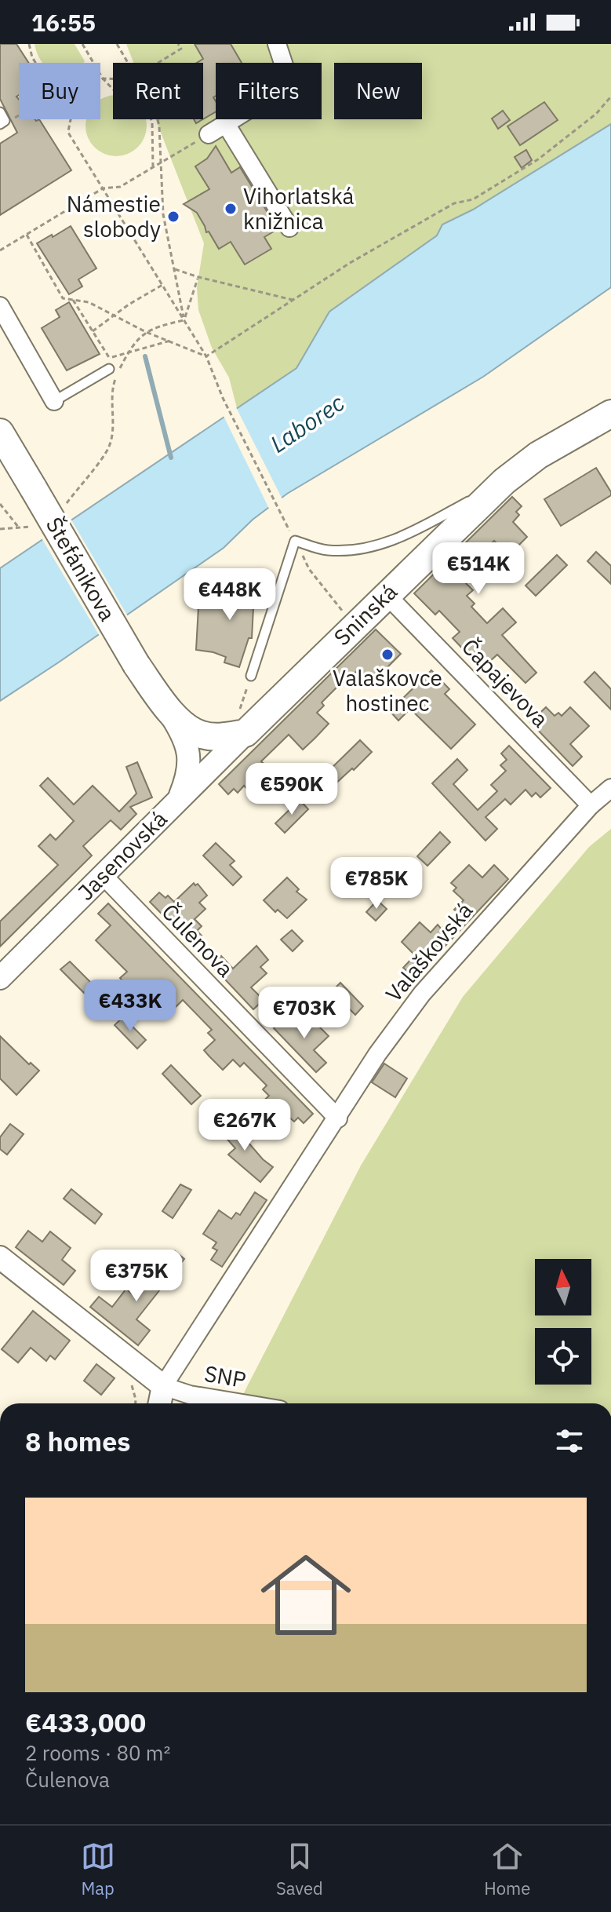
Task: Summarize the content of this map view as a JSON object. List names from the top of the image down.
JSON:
{
  "streets": {
    "main road": ["Štefánikova", "Sninská"],
    "street": [
      "Čapajevova",
      "Jasenovská",
      "Čulenova",
      "Valaškovská",
      "SNP"
    ]
  },
  "crossings": [
    ["Štefánikova", "Sninská"],
    ["Štefánikova", "Jasenovská"],
    ["Sninská", "Čapajevova"],
    ["Sninská", "Jasenovská"],
    ["Čapajevova", "Valaškovská"],
    ["Jasenovská", "Čulenova"],
    ["Čulenova", "Valaškovská"],
    ["Valaškovská", "SNP"]
  ],
  "water": ["Laborec"],
  "places": ["Vihorlatská knižnica", "Námestie slobody", "Valaškovce hostinec"],
  "north": "top",
  "page": {
    "status": "16:55",
    "chip": [
      "Buy",
      "Rent",
      "Filters",
      "New"
    ],
    "price": [
      "€514K",
      "€448K",
      "€590K",
      "€785K",
      "€433K",
      "€703K",
      "€267K",
      "€375K"
    ],
    "heading": "8 homes",
    "list": [
      {
        "name": "€433,000",
        "note": "2 rooms · 80 m² · Čulenova"
      }
    ],
    "tabs": ["Map", "Saved", "Home"]
  }
}
